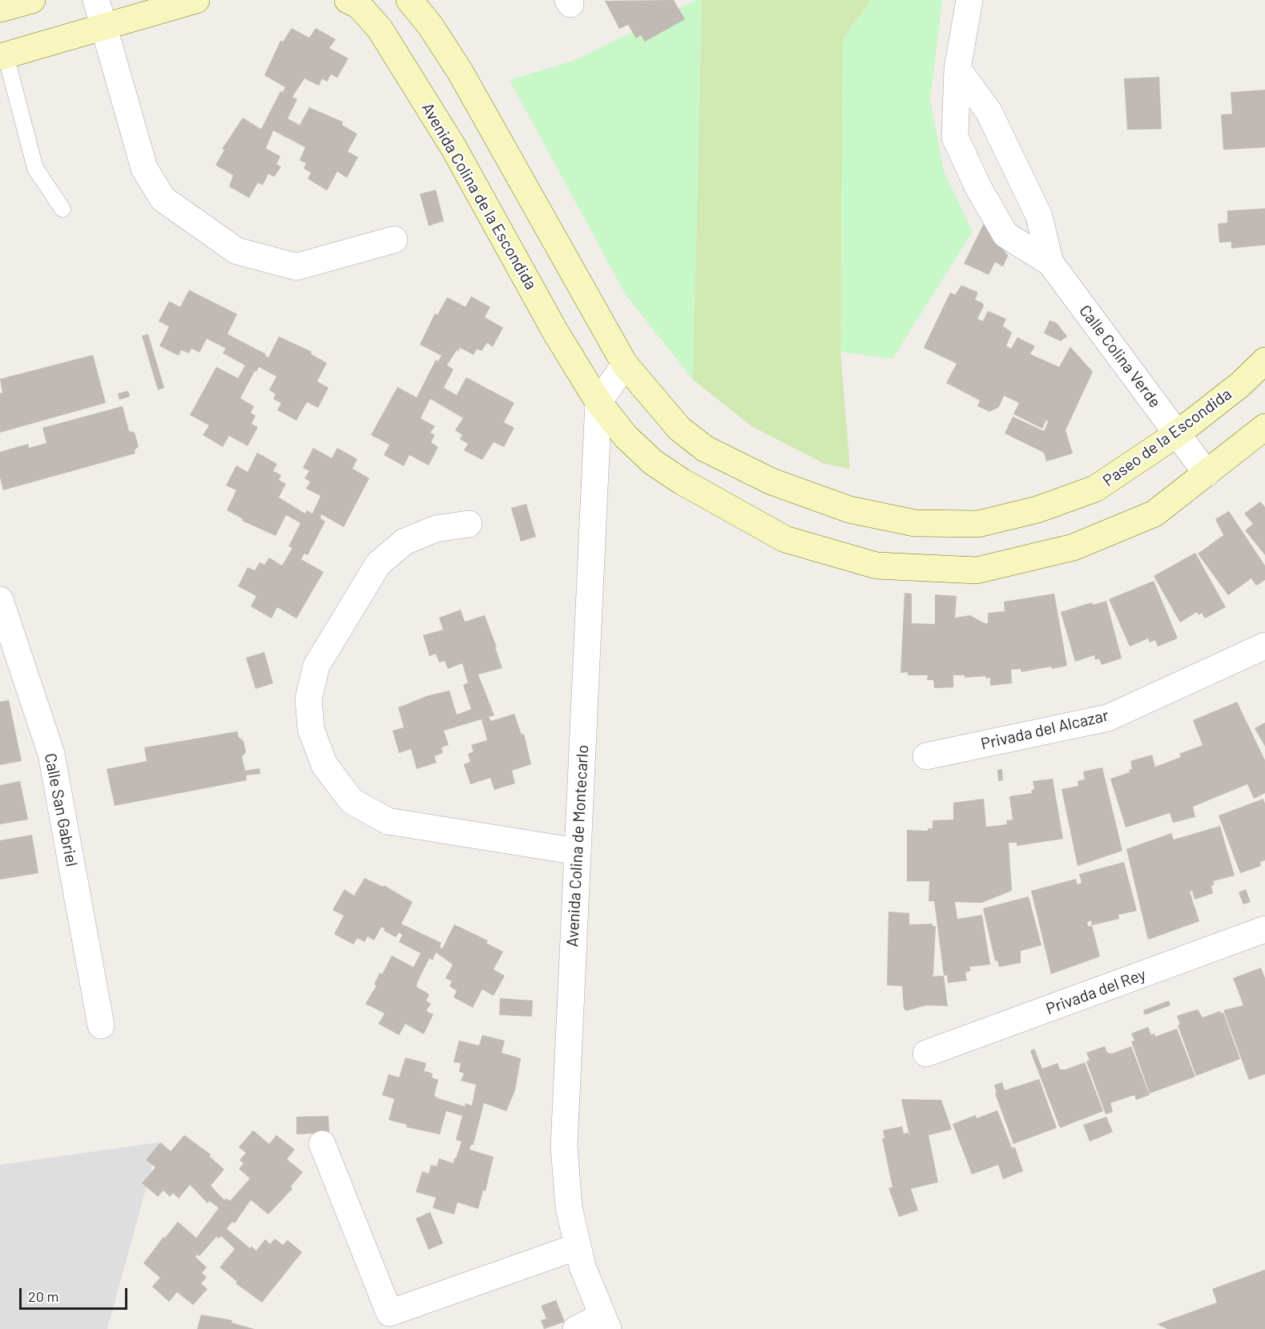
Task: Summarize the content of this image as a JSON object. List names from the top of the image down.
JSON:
{
  "streets": {
    "main road": ["Avenida Colina de la Escondida", "Paseo de la Escondida"],
    "street": [
      "Calle Colina Verde",
      "Privada del Alcazar",
      "Calle San Gabriel",
      "Avenida Colina de Montecarlo",
      "Privada del Rey"
    ]
  },
  "crossings": [
    ["Avenida Colina de la Escondida", "Avenida Colina de Montecarlo"],
    ["Calle Colina Verde", "Paseo de la Escondida"]
  ],
  "scale_bar": "20 m"
}
